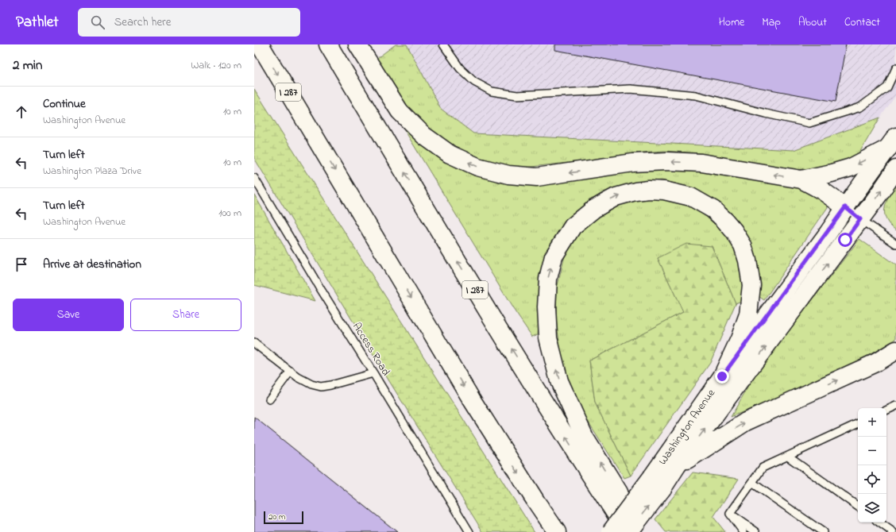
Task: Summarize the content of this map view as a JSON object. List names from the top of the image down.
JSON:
{
  "streets": {
    "main road": ["I 287", "Washington Avenue"],
    "lane": ["Access Road"]
  },
  "crossings": [
    ["I 287", "Washington Avenue"]
  ],
  "scale_bar": "20 m",
  "page": {
    "header": "Pathlet",
    "search": "Search here",
    "nav": [
      "Home",
      "Map",
      "About",
      "Contact"
    ],
    "heading": ["2 min", "Walk · 120 m"],
    "list": [
      ["Continue", "Washington Avenue", "10 m"],
      ["Turn left", "Washington Plaza Drive", "10 m"],
      ["Turn left", "Washington Avenue", "100 m"],
      "Arrive at destination"
    ],
    "buttons": ["Save", "Share"],
    "map_buttons": ["+", "−"],
    "scale": "20 m"
  }
}
